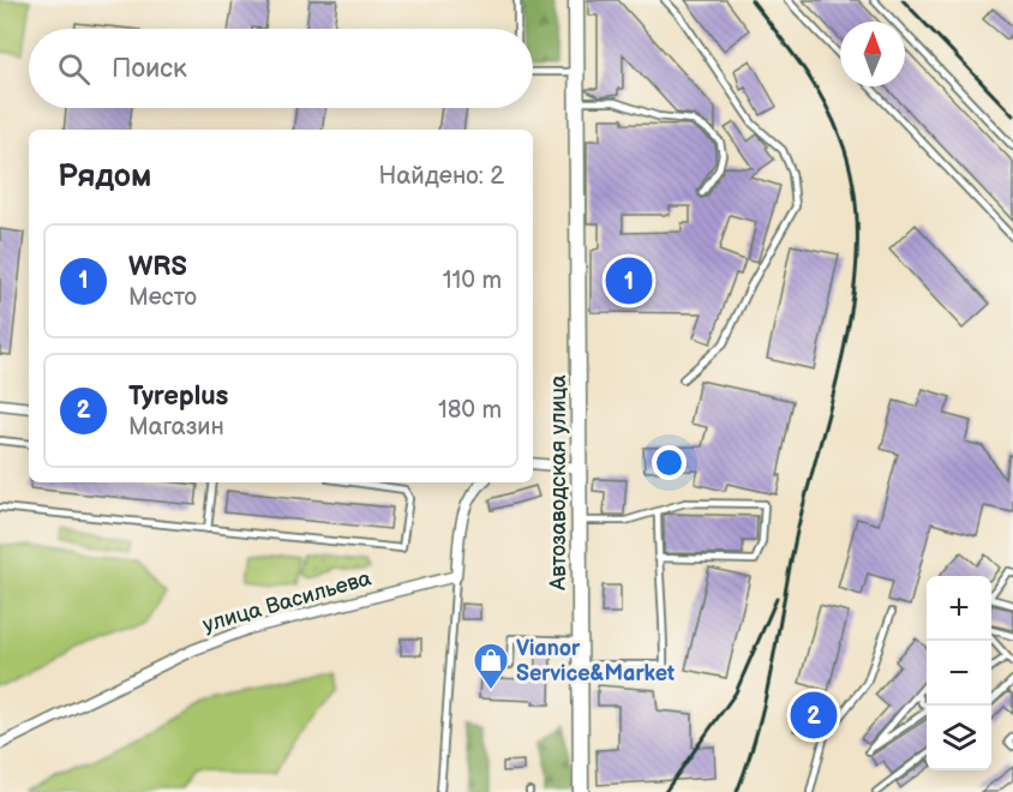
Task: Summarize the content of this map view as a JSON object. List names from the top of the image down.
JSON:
{
  "streets": {
    "street": ["Автозаводская улица", "улица Васильева"]
  },
  "places": {
    "shop": ["Vianor Service&Market"]
  },
  "north": "top",
  "page": {
    "search": "Поиск",
    "heading": ["Рядом", "Найдено: 2"],
    "list": [
      {
        "mark": "1",
        "name": "WRS",
        "note": "Место",
        "value": "110 m"
      },
      {
        "mark": "2",
        "name": "Tyreplus",
        "note": "Магазин",
        "value": "180 m"
      }
    ],
    "pins": ["1", "2"],
    "map_buttons": ["+", "−"]
  }
}
